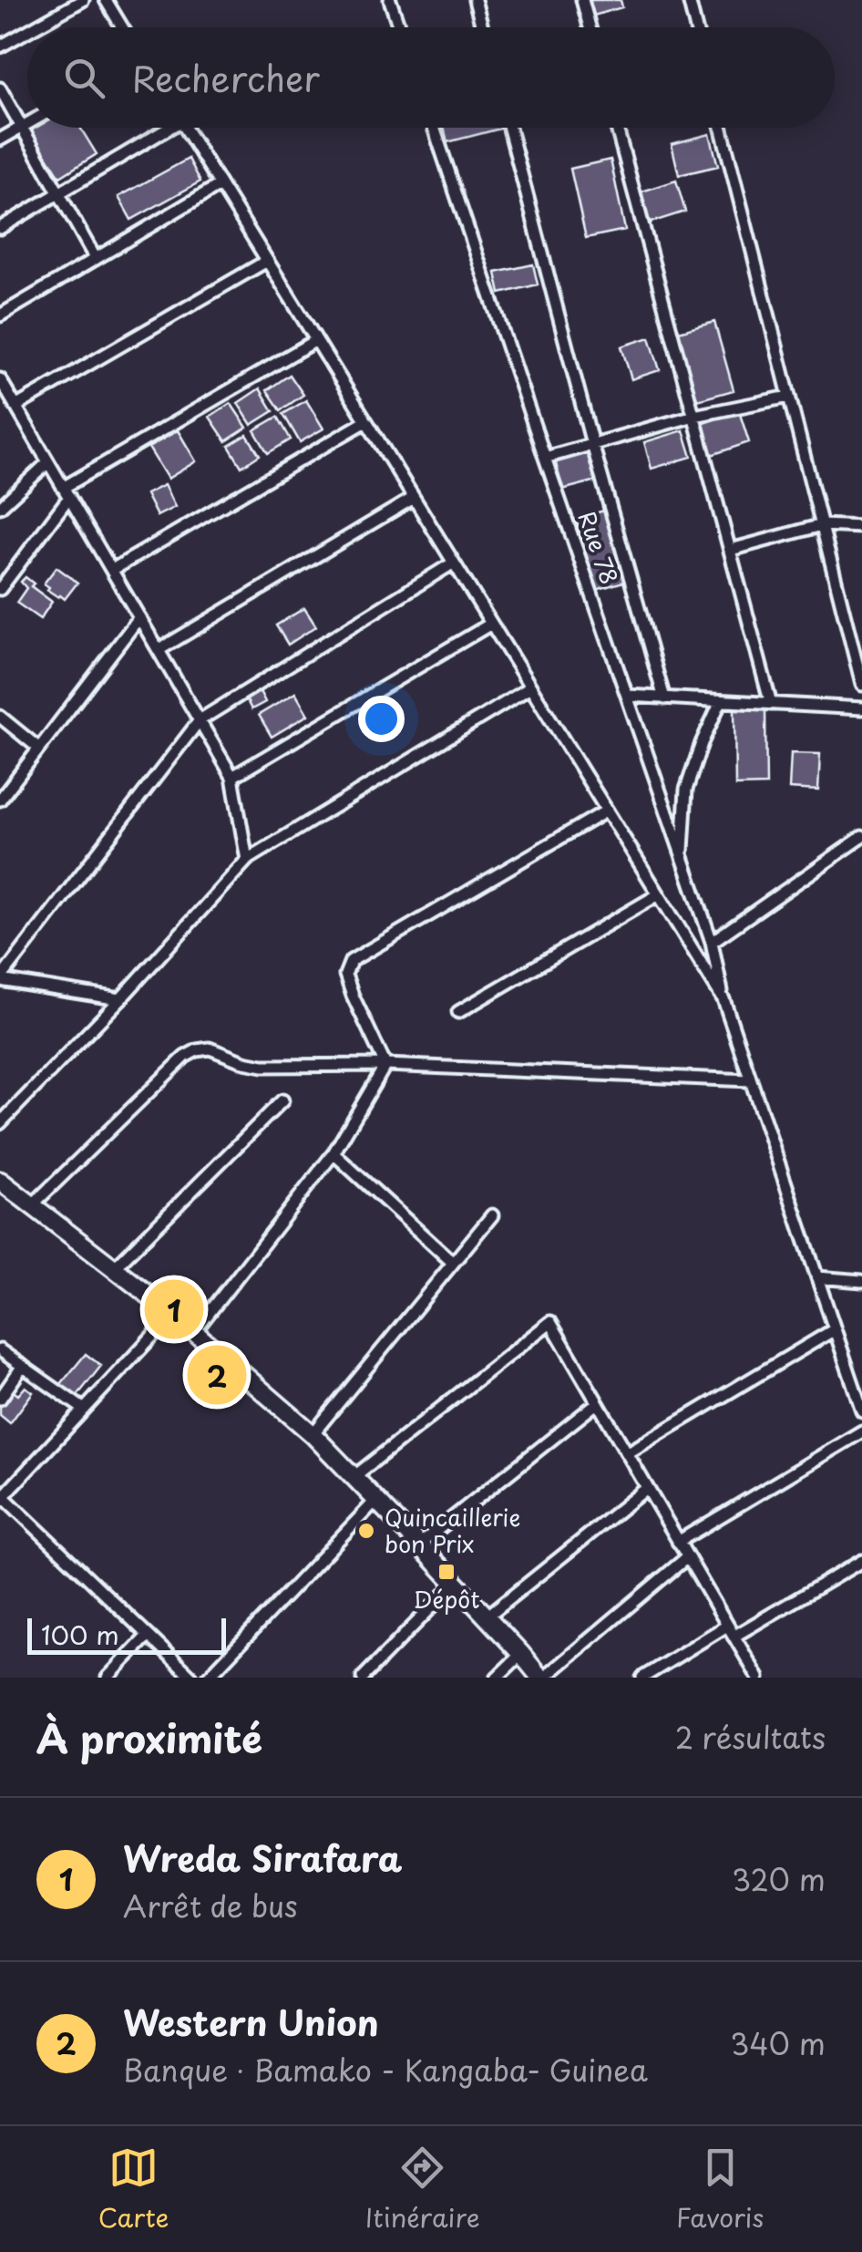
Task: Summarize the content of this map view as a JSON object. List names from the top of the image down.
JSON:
{
  "streets": {
    "street": ["Rue 78"]
  },
  "places": {
    "other": ["Quincaillerie bon Prix"],
    "transit": ["Dépôt"]
  },
  "scale_bar": "100 m",
  "page": {
    "search": "Rechercher",
    "pins": ["1", "2"],
    "scale": "100 m",
    "heading": ["À proximité", "2 résultats"],
    "list": [
      {
        "mark": "1",
        "name": "Wreda Sirafara",
        "note": "Arrêt de bus",
        "value": "320 m"
      },
      {
        "mark": "2",
        "name": "Western Union",
        "note": "Banque · Bamako - Kangaba- Guinea",
        "value": "340 m"
      }
    ],
    "nav": ["Carte", "Itinéraire", "Favoris"]
  }
}
